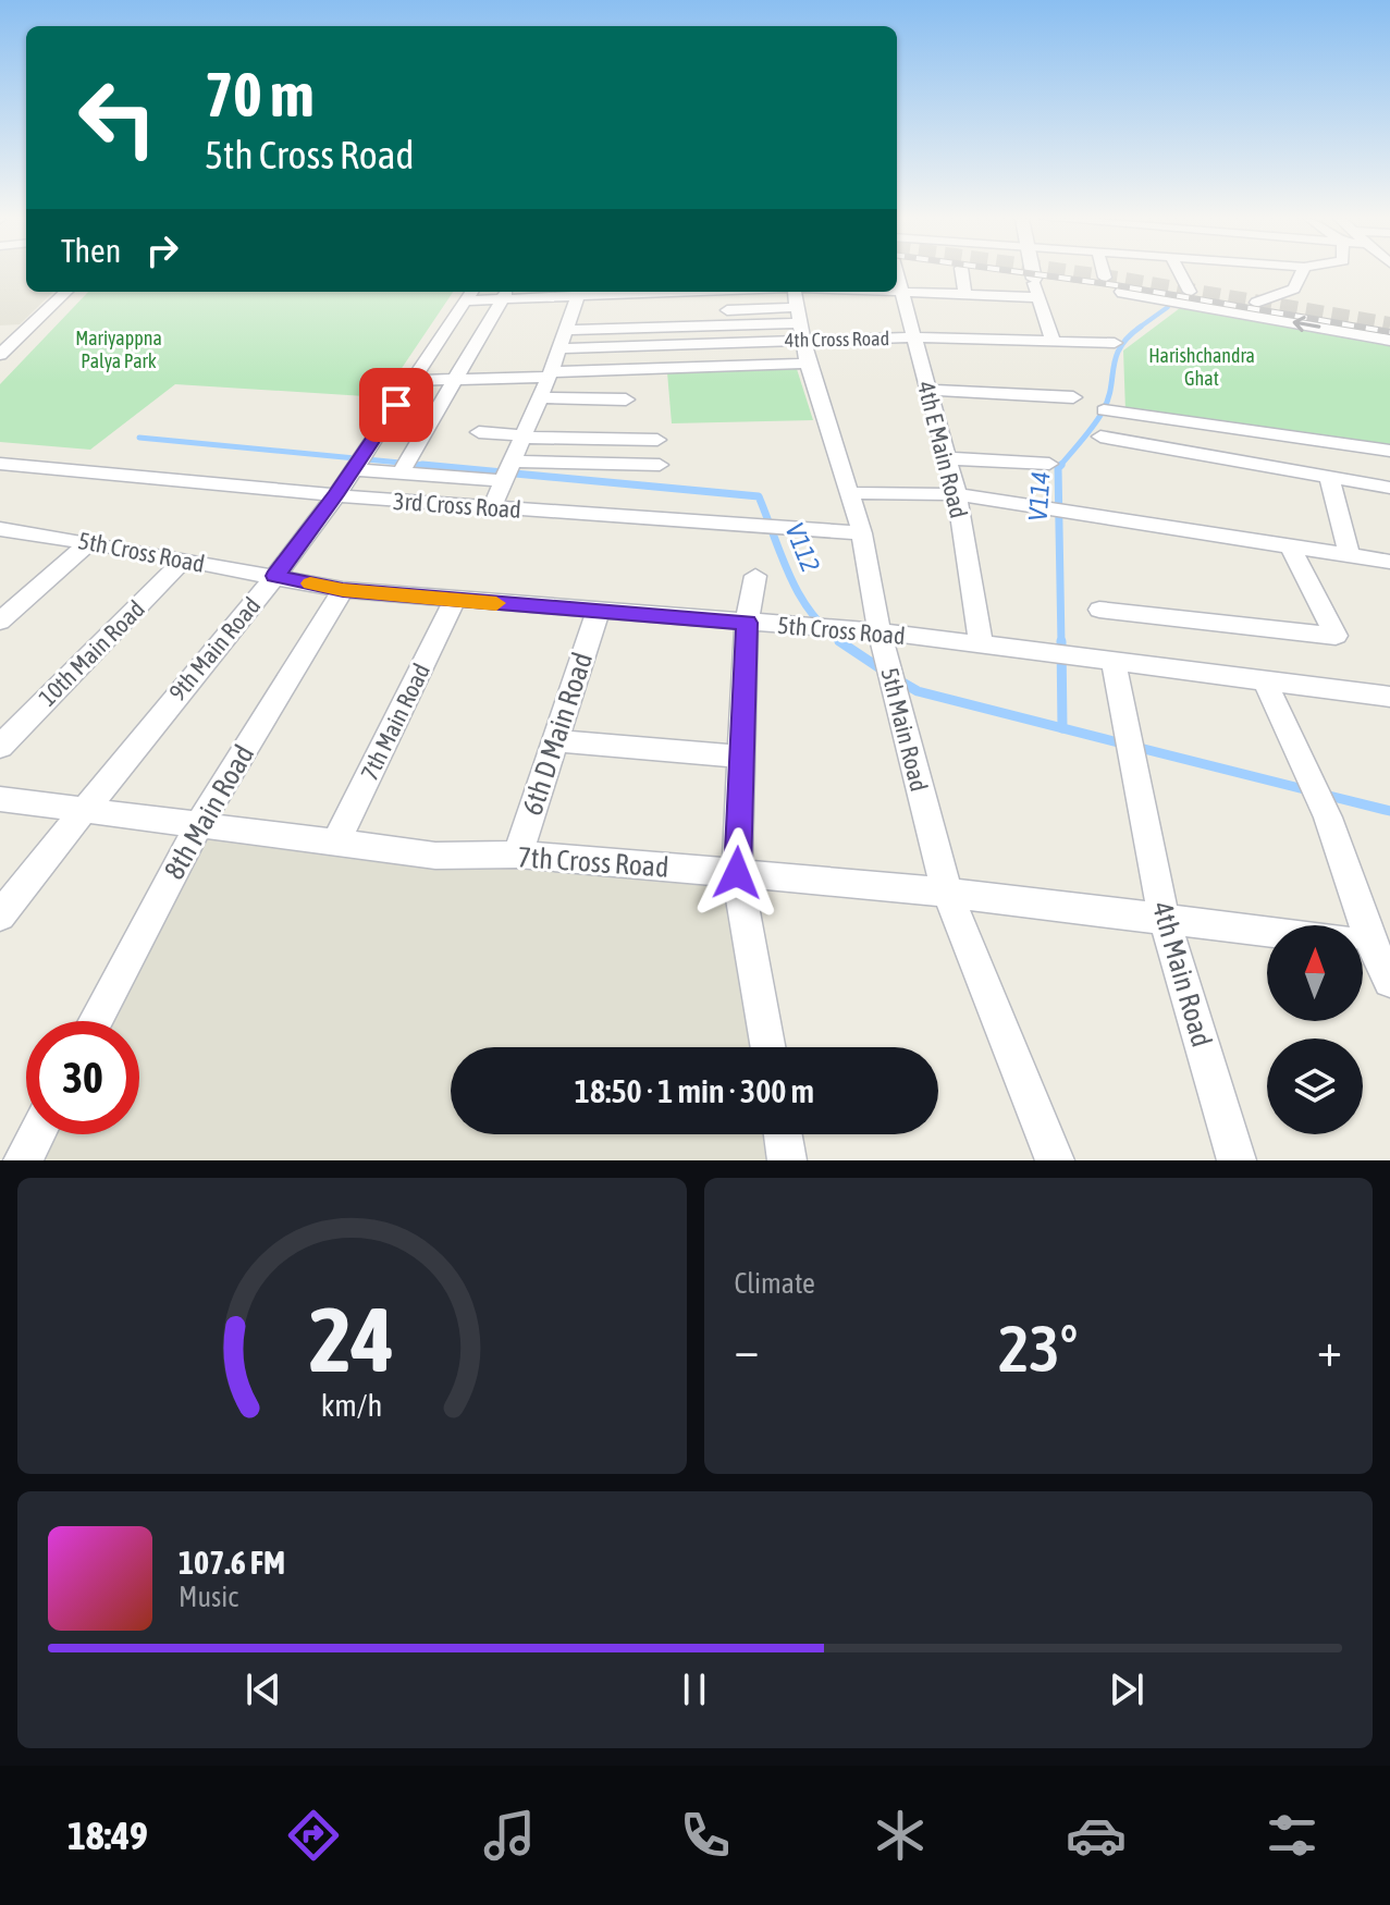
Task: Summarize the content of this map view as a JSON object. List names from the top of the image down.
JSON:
{
  "streets": {
    "street": [
      "4th Cross Road",
      "4th E Main Road",
      "3rd Cross Road",
      "5th Cross Road",
      "9th Main Road",
      "10th Main Road",
      "7th Main Road",
      "5th Main Road",
      "6th D Main Road",
      "8th Main Road",
      "7th Cross Road",
      "4th Main Road"
    ]
  },
  "crossings": [
    ["4th Cross Road", "4th E Main Road"],
    ["4th Cross Road", "5th Main Road"],
    ["4th E Main Road", "5th Cross Road"],
    ["3rd Cross Road", "9th Main Road"],
    ["3rd Cross Road", "5th Main Road"],
    ["5th Cross Road", "9th Main Road"],
    ["5th Cross Road", "10th Main Road"],
    ["5th Cross Road", "7th Main Road"],
    ["5th Cross Road", "5th Main Road"],
    ["5th Cross Road", "6th D Main Road"],
    ["5th Cross Road", "8th Main Road"],
    ["5th Cross Road", "4th Main Road"],
    ["9th Main Road", "7th Cross Road"],
    ["7th Main Road", "7th Cross Road"],
    ["5th Main Road", "7th Cross Road"],
    ["6th D Main Road", "7th Cross Road"],
    ["8th Main Road", "7th Cross Road"],
    ["7th Cross Road", "4th Main Road"]
  ],
  "water": ["V114", "V112"],
  "parks": ["Mariyappna Palya Park", "Harishchandra Ghat"],
  "north": "top",
  "page": {
    "turn": ["70 m", "5th Cross Road"],
    "then": "Then",
    "limit": "30",
    "trip": "18:50 · 1 min · 300 m",
    "tile": "Climate",
    "heat": ["−", "23°", "+"],
    "song": ["107.6 FM", "Music"],
    "tabs": "18:49",
    "gauge": ["24", "km/h"]
  }
}
